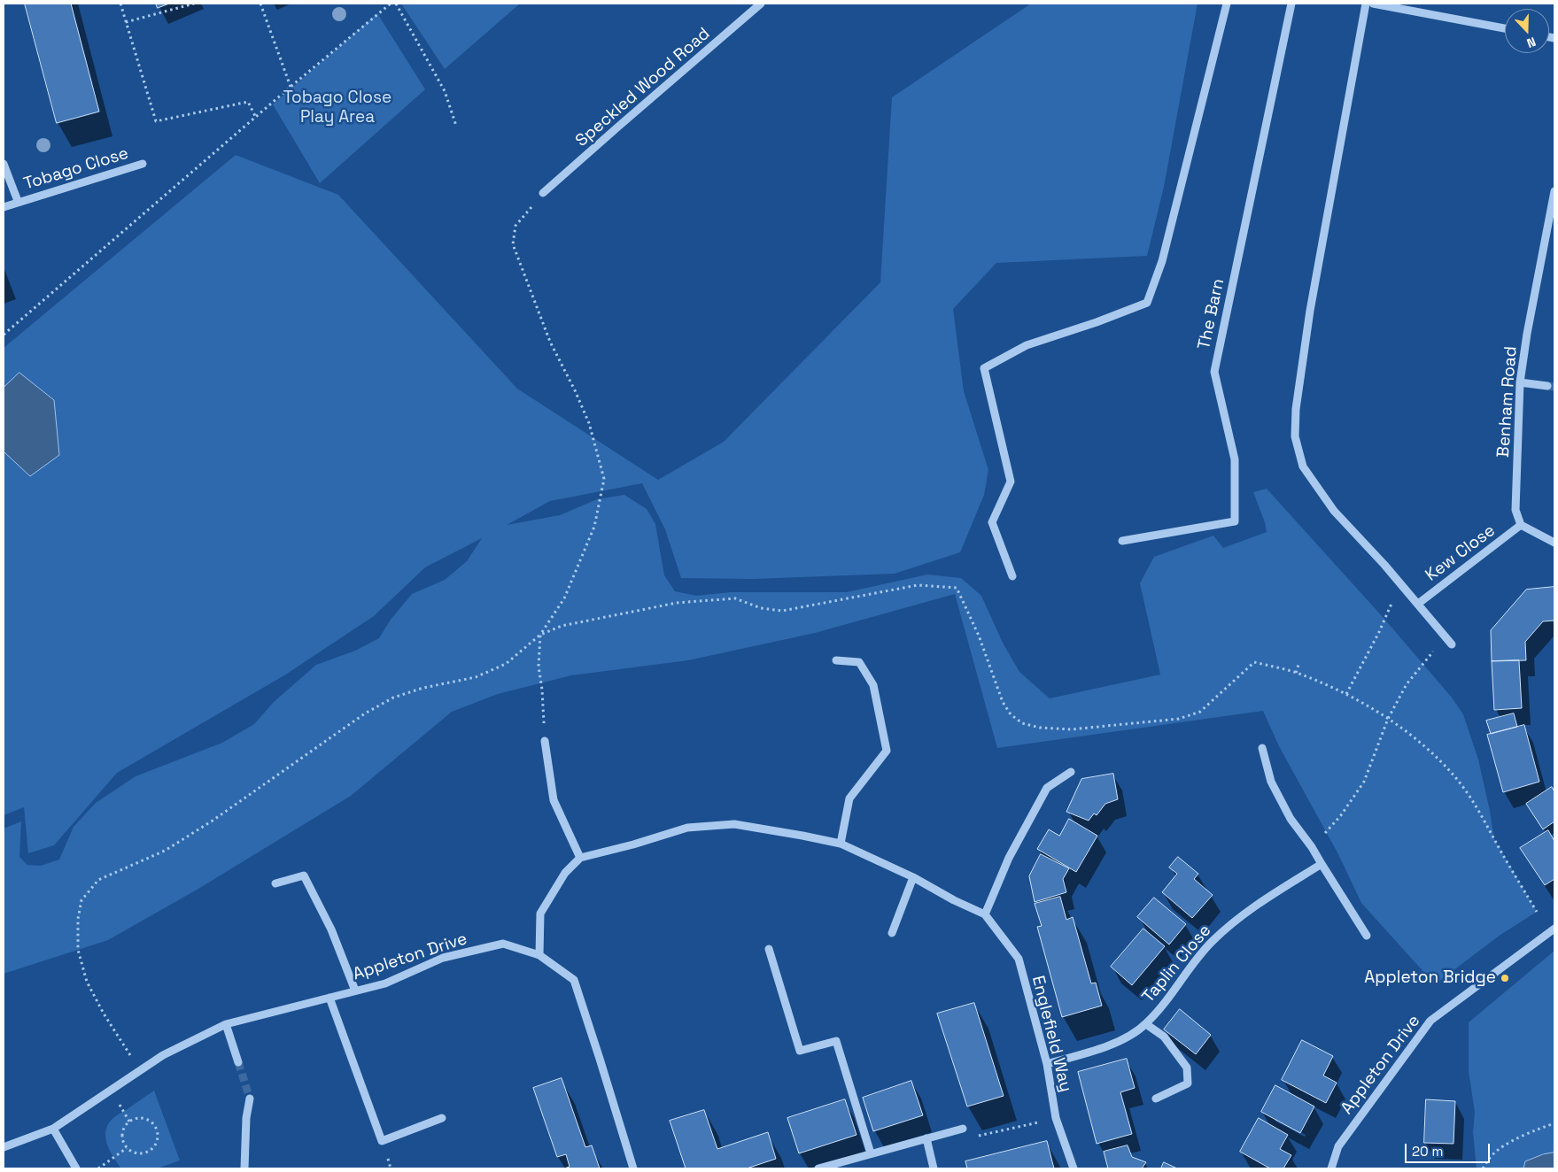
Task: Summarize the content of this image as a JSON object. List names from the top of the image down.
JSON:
{
  "streets": {
    "street": [
      "Speckled Wood Road",
      "Tobago Close",
      "The Barn",
      "Benham Road",
      "Kew Close",
      "Appleton Drive",
      "Taplin Close",
      "Englefield Way"
    ]
  },
  "crossings": [
    ["Benham Road", "Kew Close"],
    ["Taplin Close", "Englefield Way"]
  ],
  "parks": ["Tobago Close Play Area"],
  "places": ["Appleton Bridge"],
  "scale_bar": "20 m",
  "north": "bottom"
}
